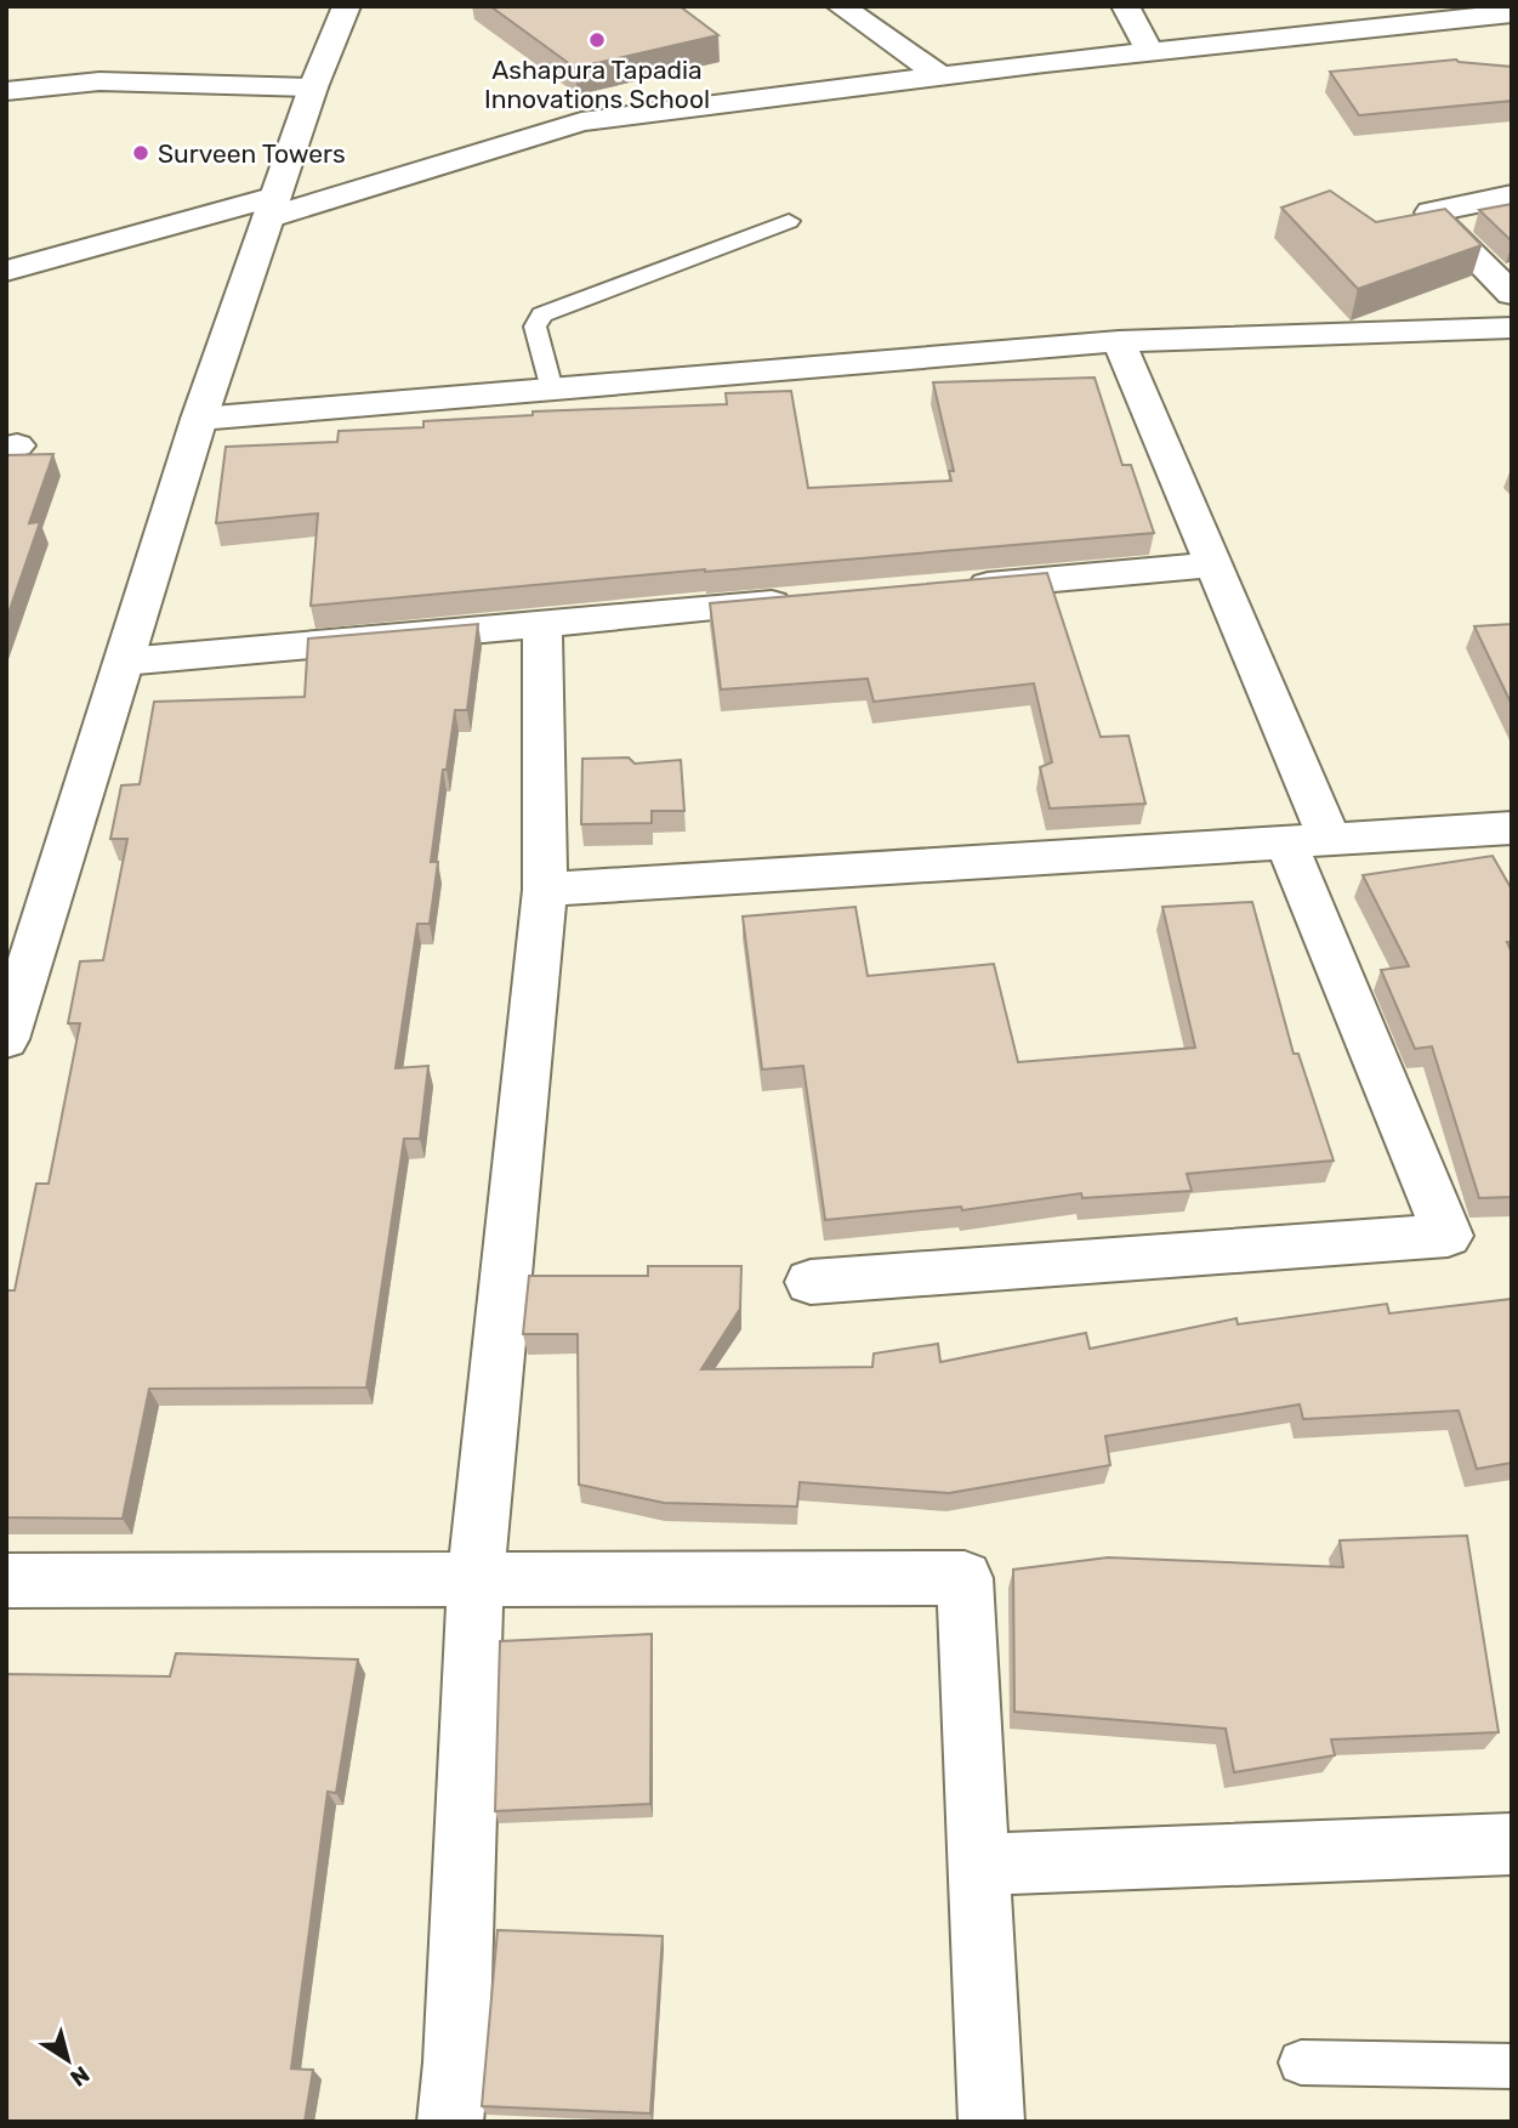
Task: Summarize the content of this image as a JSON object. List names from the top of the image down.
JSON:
{
  "places": ["Ashapura Tapadia Innovations School", "Surveen Towers"],
  "north": "bottom right"
}
